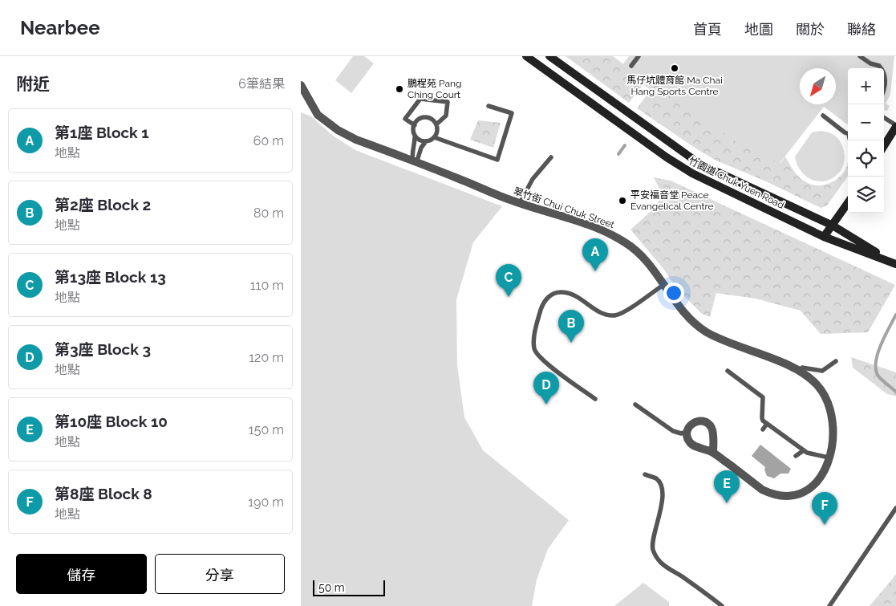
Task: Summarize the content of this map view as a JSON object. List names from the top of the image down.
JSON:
{
  "streets": {
    "main road": ["竹園道 Chuk Yuen Road"],
    "street": ["翠竹街 Chui Chuk Street"]
  },
  "places": ["馬仔坑體育館 Ma Chai Hang Sports Centre", "鵬程苑 Pang Ching Court", "平安福音堂 Peace Evangelical Centre"],
  "scale_bar": "50 m",
  "north": "bottom left",
  "page": {
    "header": "Nearbee",
    "nav": [
      "首頁",
      "地圖",
      "關於",
      "聯絡"
    ],
    "heading": ["附近", "6筆結果"],
    "map_buttons": ["+", "−"],
    "list": [
      {
        "mark": "A",
        "name": "第1座 Block 1",
        "note": "地點",
        "value": "60 m"
      },
      {
        "mark": "B",
        "name": "第2座 Block 2",
        "note": "地點",
        "value": "80 m"
      },
      {
        "mark": "C",
        "name": "第13座 Block 13",
        "note": "地點",
        "value": "110 m"
      },
      {
        "mark": "D",
        "name": "第3座 Block 3",
        "note": "地點",
        "value": "120 m"
      },
      {
        "mark": "E",
        "name": "第10座 Block 10",
        "note": "地點",
        "value": "150 m"
      },
      {
        "mark": "F",
        "name": "第8座 Block 8",
        "note": "地點",
        "value": "190 m"
      }
    ],
    "pins": [
      "A",
      "C",
      "B",
      "D",
      "E",
      "F"
    ],
    "buttons": ["儲存", "分享"],
    "scale": "50 m"
  }
}
